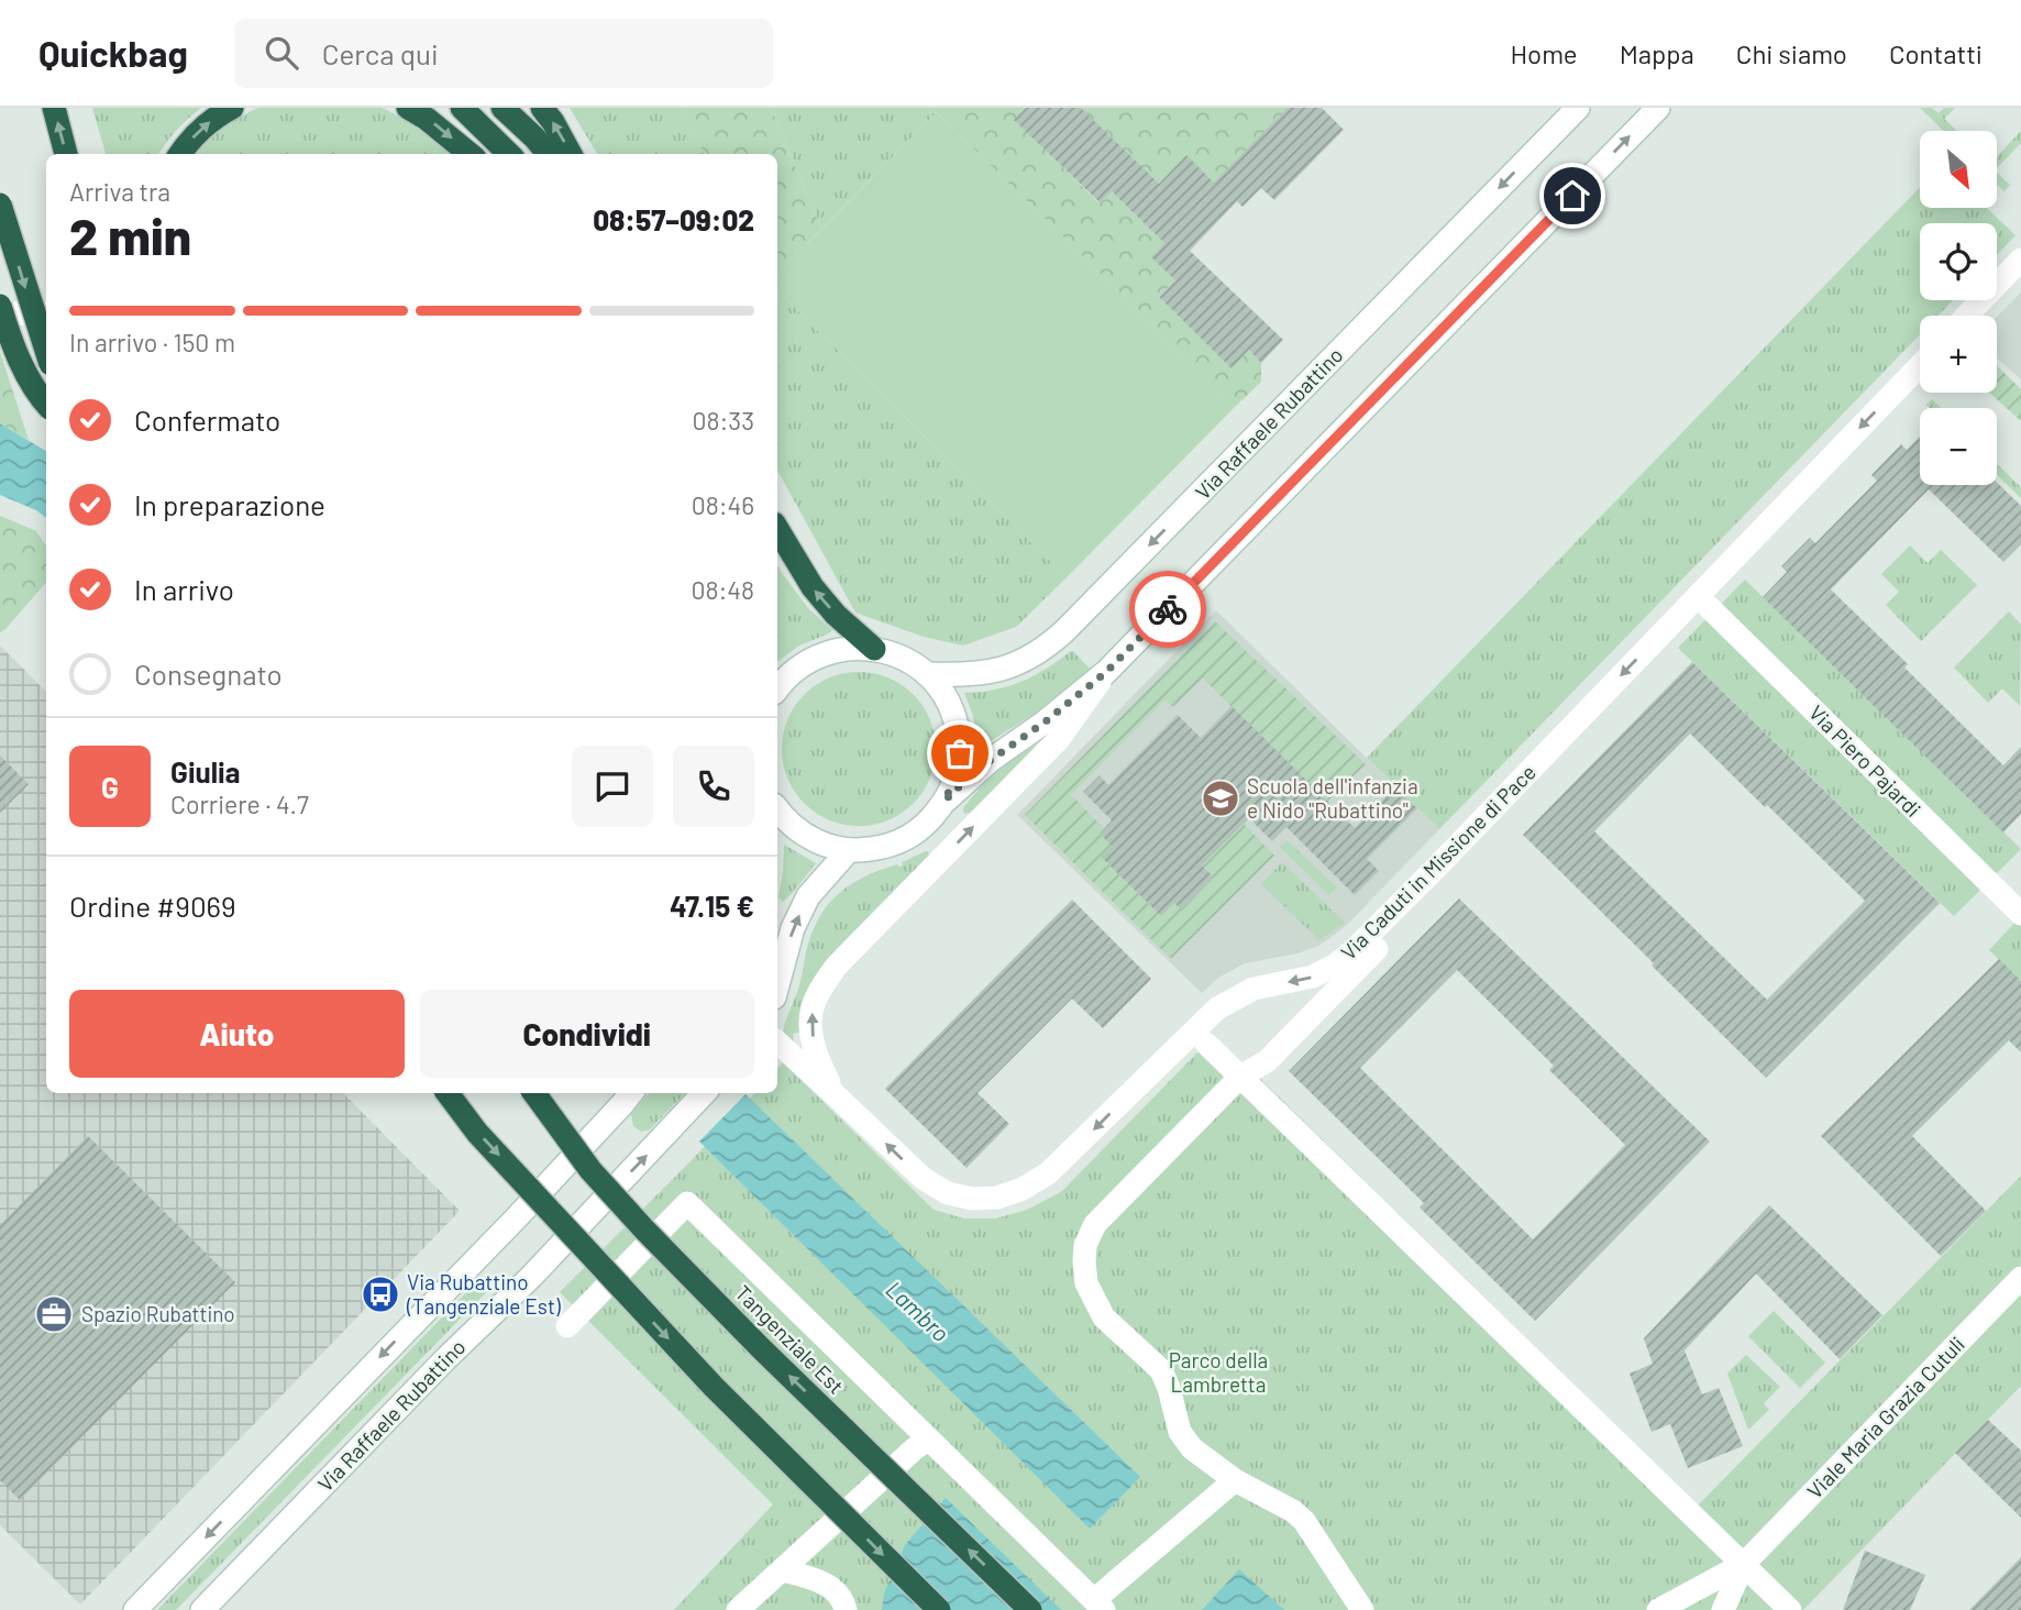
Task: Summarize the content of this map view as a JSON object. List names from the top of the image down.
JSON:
{
  "streets": {
    "highway": ["Tangenziale Est"],
    "street": [
      "Via Raffaele Rubattino",
      "Via Piero Pajardi",
      "Via Caduti in Missione di Pace",
      "Viale Maria Grazia Cutuli"
    ]
  },
  "crossings": [
    ["Via Raffaele Rubattino", "Via Caduti in Missione di Pace"]
  ],
  "one_way": ["Via Caduti in Missione di Pace"],
  "water": ["Lambro"],
  "parks": ["Parco della Lambretta"],
  "places": {
    "school or university": ["Scuola dell'infanzia e Nido \"Rubattino\""],
    "bus stop": ["Via Rubattino (Tangenziale Est)"],
    "office": ["Spazio Rubattino"]
  },
  "north": "bottom right",
  "page": {
    "header": "Quickbag",
    "search": "Cerca qui",
    "nav": [
      "Home",
      "Mappa",
      "Chi siamo",
      "Contatti"
    ],
    "map_buttons": ["+", "−"],
    "heading": ["2 min", "Arriva tra", "08:57–09:02"],
    "panel": [
      "Giulia",
      "Corriere · 4.7",
      "Ordine #9069",
      "47.15 €"
    ],
    "bar": "In arrivo · 150 m",
    "list": [
      ["Confermato", "08:33"],
      ["In preparazione", "08:46"],
      ["In arrivo", "08:48"],
      "Consegnato"
    ],
    "round": "G",
    "buttons": ["Aiuto", "Condividi"]
  }
}
